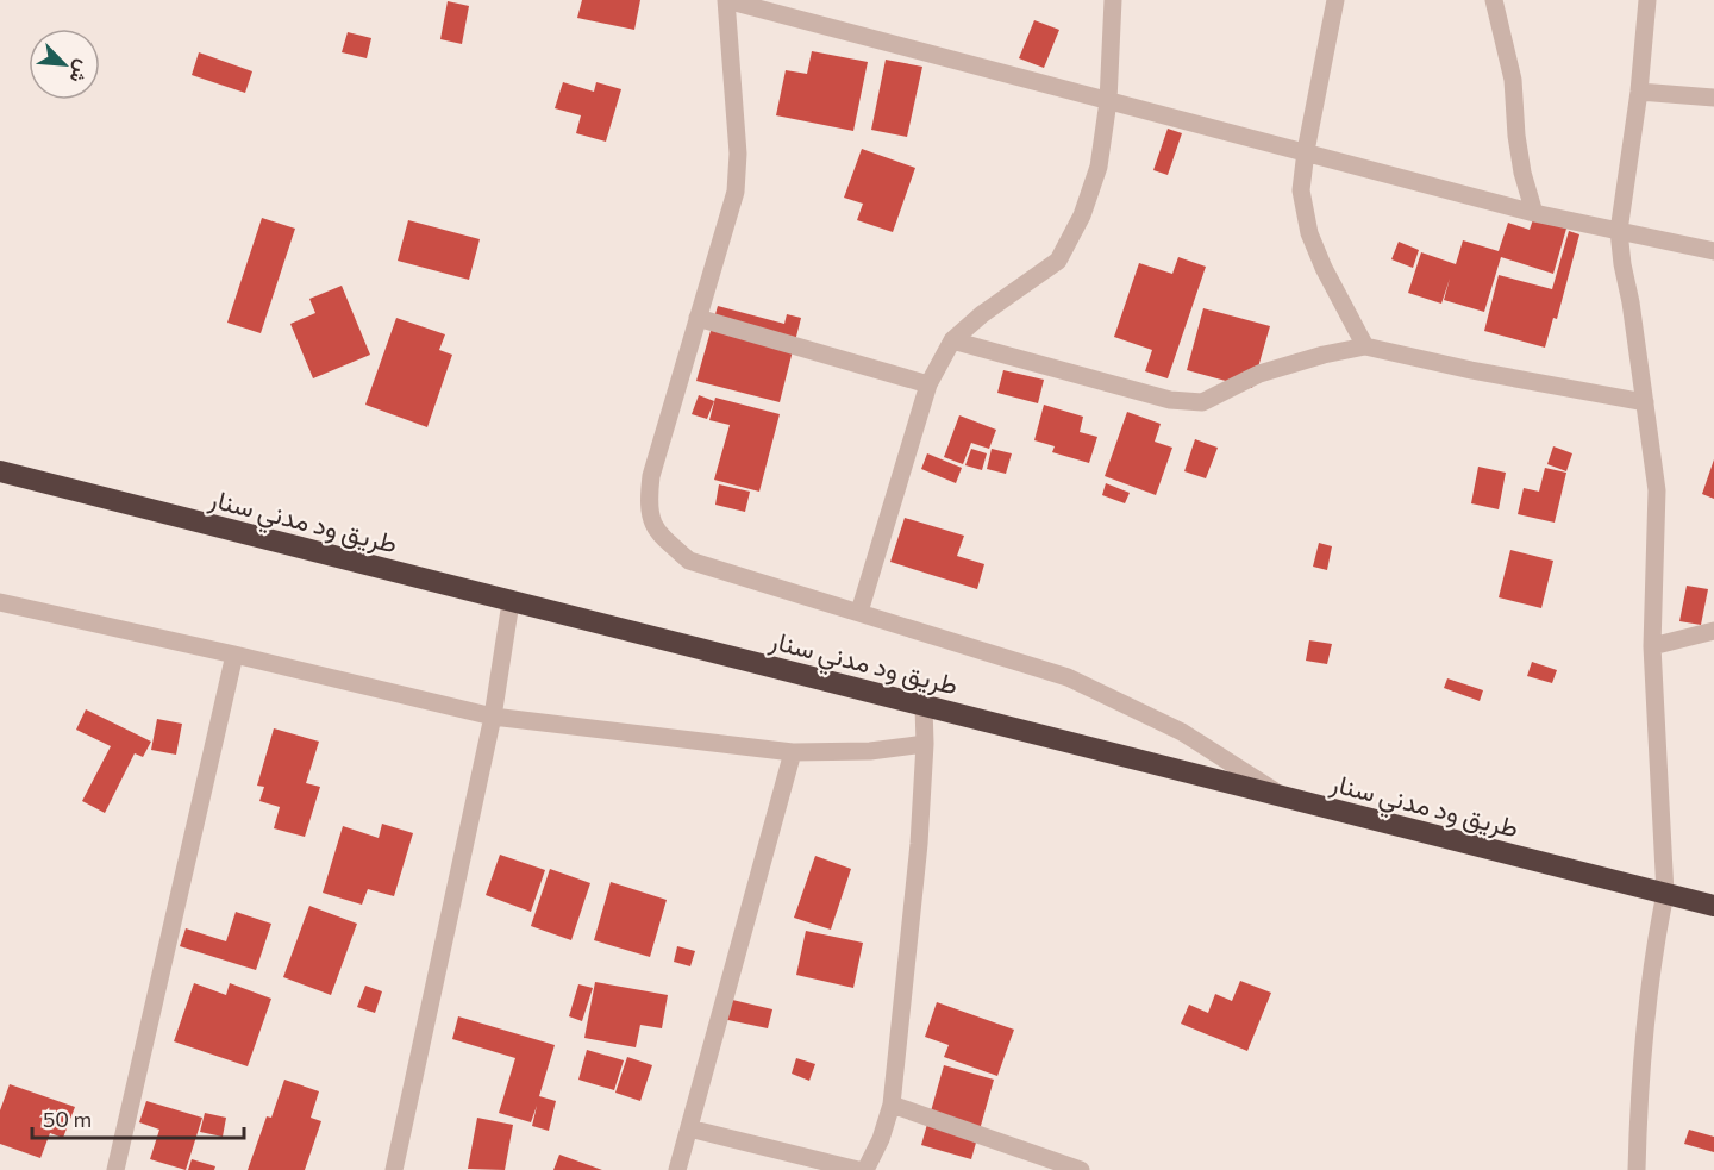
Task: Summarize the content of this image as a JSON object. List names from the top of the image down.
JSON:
{
  "streets": {
    "highway": ["طريق ود مدني سنار"]
  },
  "scale_bar": "50 m",
  "north": "bottom right"
}
